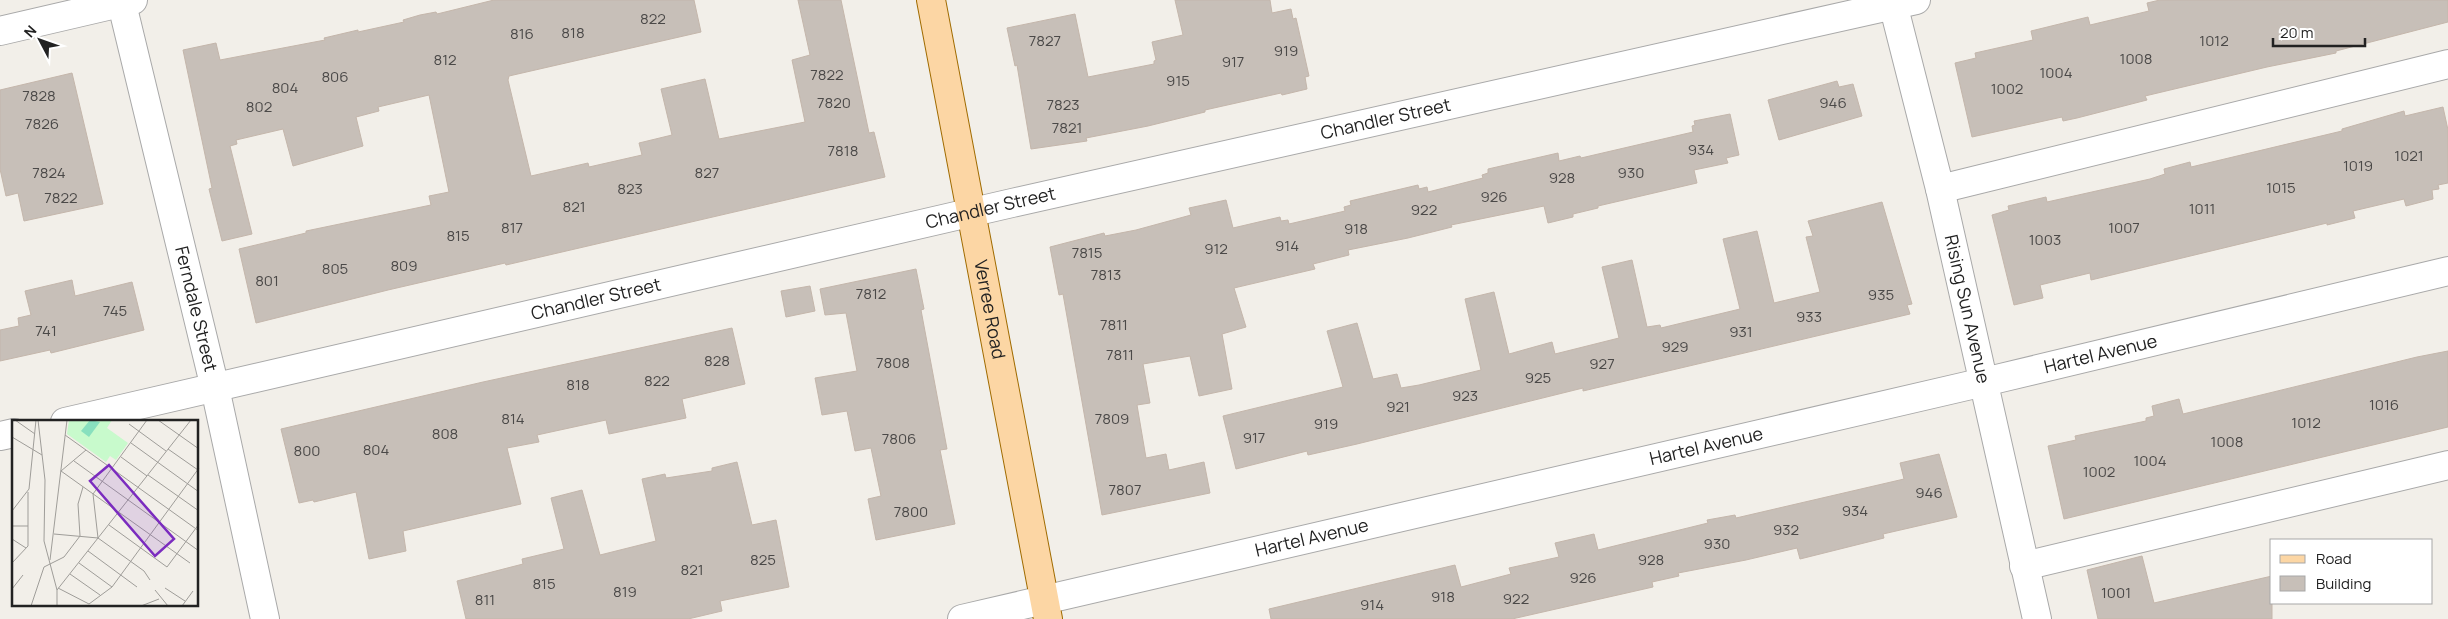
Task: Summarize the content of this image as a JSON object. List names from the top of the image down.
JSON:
{
  "streets": {
    "main road": ["Verree Road"],
    "street": [
      "Chandler Street",
      "Ferndale Street",
      "Rising Sun Avenue",
      "Hartel Avenue"
    ]
  },
  "crossings": [
    ["Chandler Street", "Ferndale Street"],
    ["Chandler Street", "Verree Road"],
    ["Chandler Street", "Rising Sun Avenue"],
    ["Verree Road", "Hartel Avenue"],
    ["Rising Sun Avenue", "Hartel Avenue"]
  ],
  "house_numbers": [
    "822",
    "818",
    "816",
    "7827",
    "1012",
    "919",
    "1008",
    "812",
    "917",
    "1004",
    "7822",
    "806",
    "915",
    "804",
    "1002",
    "7828",
    "7820",
    "946",
    "7823",
    "802",
    "7826",
    "7821",
    "934",
    "7818",
    "1021",
    "1019",
    "7824",
    "827",
    "930",
    "928",
    "1015",
    "823",
    "926",
    "7822",
    "821",
    "1011",
    "922",
    "817",
    "1007",
    "918",
    "815",
    "1003",
    "914",
    "912",
    "7815",
    "809",
    "805",
    "7813",
    "801",
    "7812",
    "935",
    "745",
    "933",
    "7811",
    "741",
    "931",
    "929",
    "7811",
    "828",
    "7808",
    "927",
    "925",
    "822",
    "818",
    "923",
    "1016",
    "921",
    "814",
    "7809",
    "1012",
    "919",
    "808",
    "917",
    "7806",
    "1008",
    "804",
    "800",
    "1004",
    "1002",
    "7807",
    "946",
    "934",
    "7800",
    "932",
    "930",
    "825",
    "928",
    "821",
    "926",
    "815",
    "819",
    "1001",
    "918",
    "922",
    "811",
    "914"
  ],
  "legend": ["Road", "Building"],
  "scale_bar": "20 m",
  "north": "top left"
}
